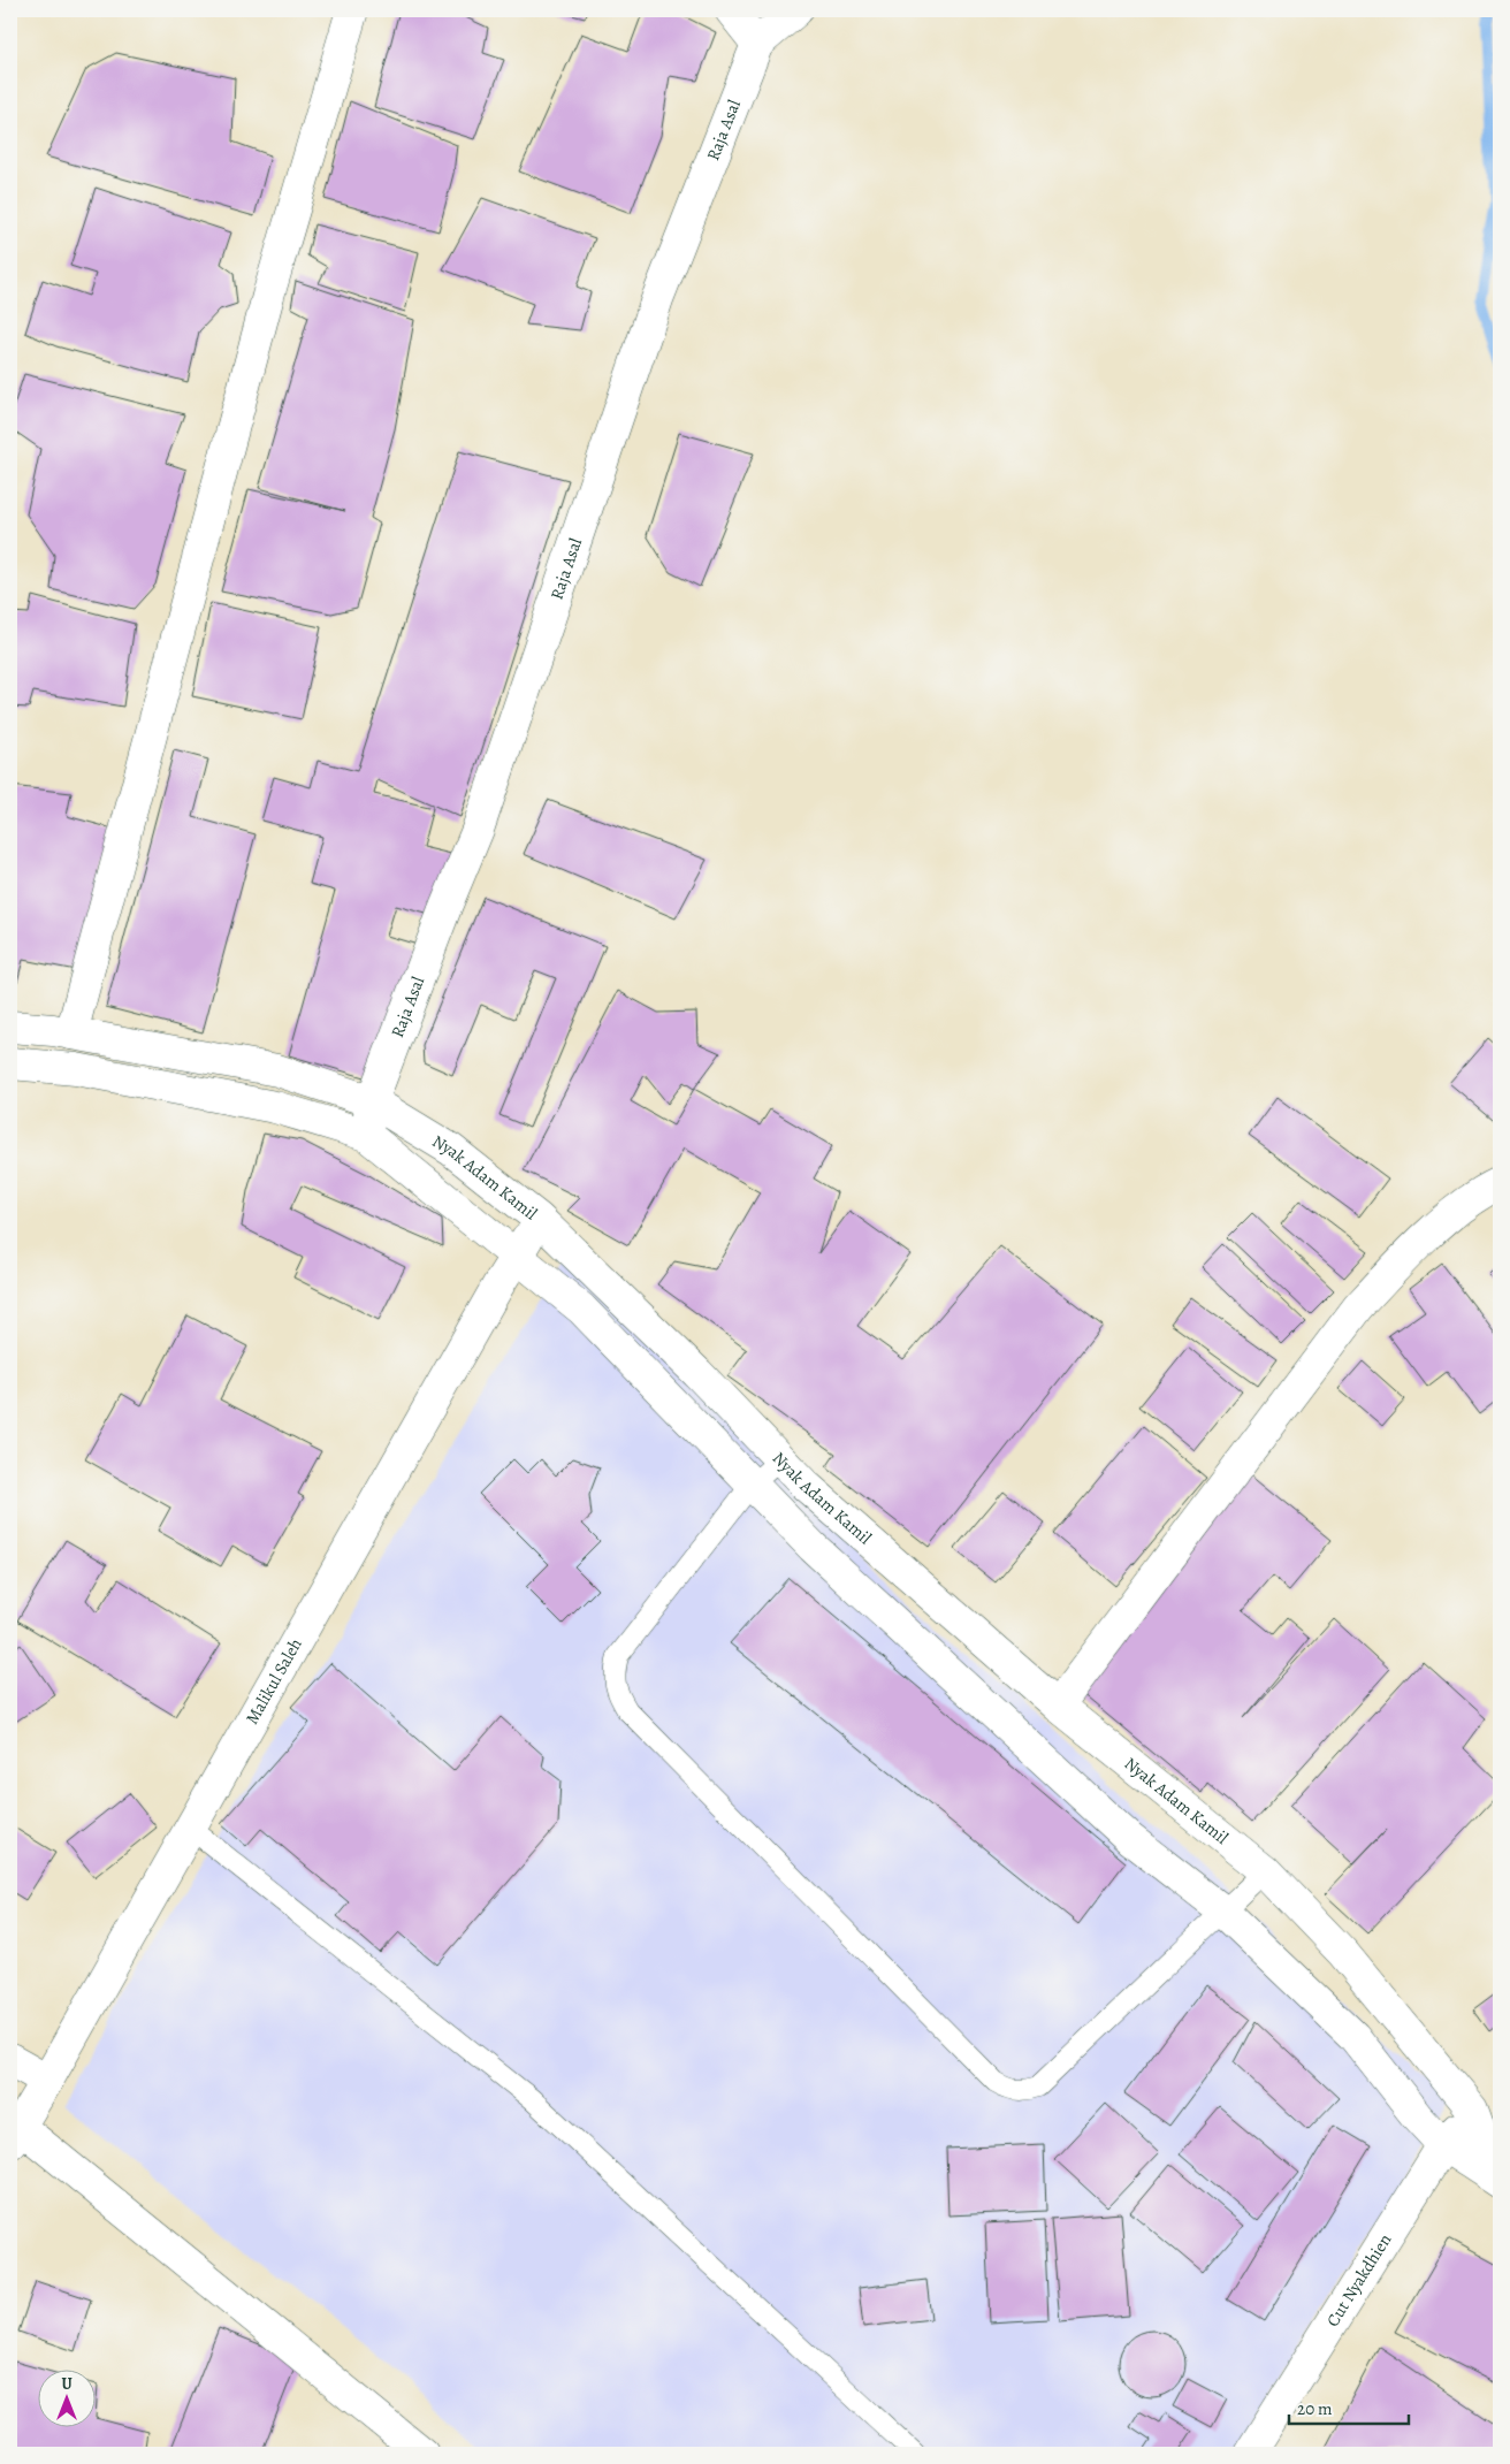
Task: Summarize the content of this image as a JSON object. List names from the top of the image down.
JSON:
{
  "streets": {
    "street": [
      "Raja Asal",
      "Nyak Adam Kamil",
      "Malikul Saleh",
      "Cut Nyakdhien"
    ]
  },
  "crossings": [
    ["Raja Asal", "Nyak Adam Kamil"],
    ["Nyak Adam Kamil", "Malikul Saleh"],
    ["Nyak Adam Kamil", "Cut Nyakdhien"]
  ],
  "scale_bar": "20 m",
  "north": "top"
}
